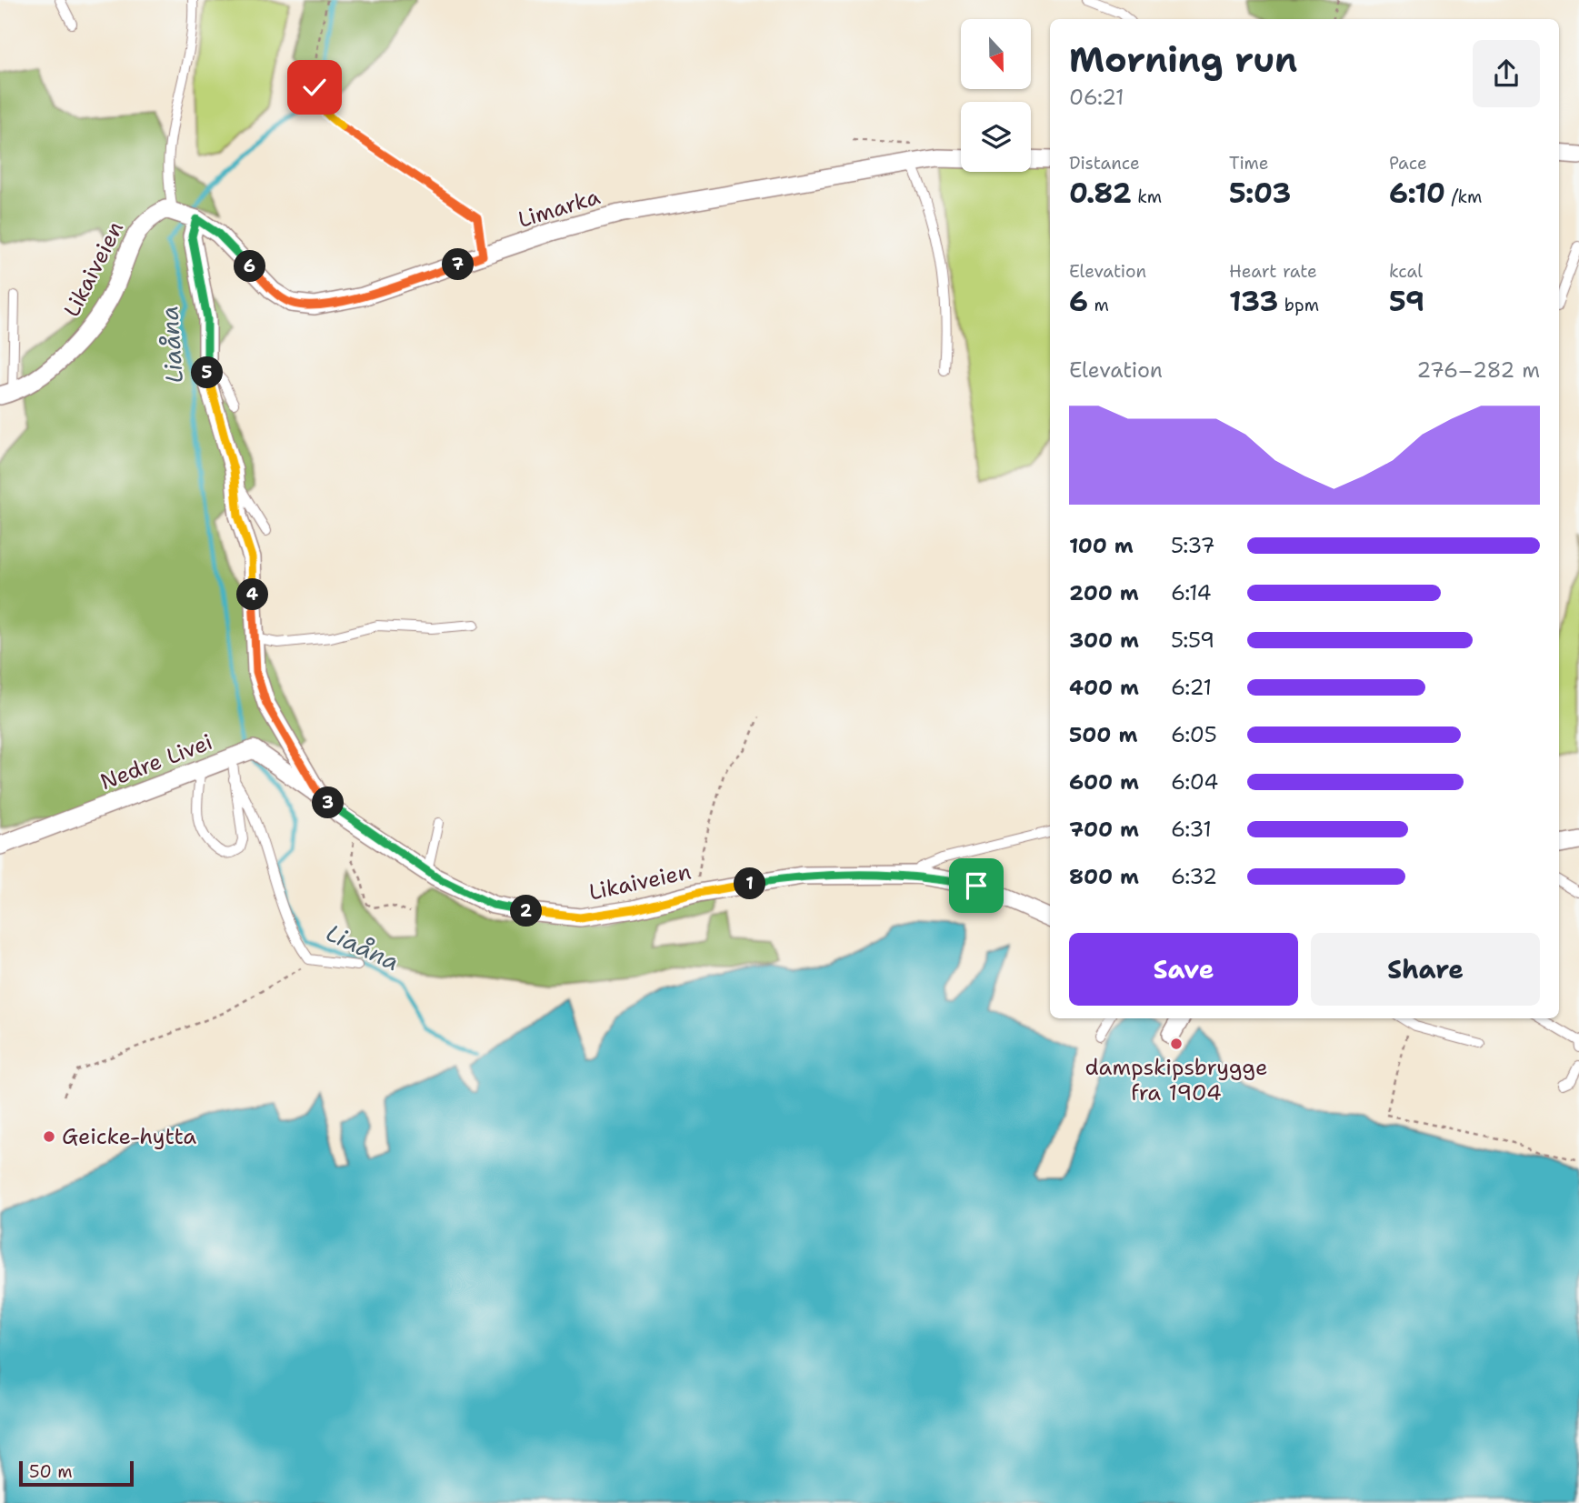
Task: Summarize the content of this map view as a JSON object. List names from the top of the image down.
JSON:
{
  "streets": {
    "street": ["Limarka", "Likaiveien", "Nedre Livei"]
  },
  "crossings": [
    ["Limarka", "Likaiveien"],
    ["Likaiveien", "Nedre Livei"]
  ],
  "water": ["Liaåna"],
  "places": ["dampskipsbrygge fra 1904", "Geicke-hytta"],
  "scale_bar": "50 m",
  "north": "bottom",
  "page": {
    "heading": ["Morning run", "06:21"],
    "stats": [
      ["Distance", "0.82 km"],
      ["Time", "5:03"],
      ["Pace", "6:10 /km"],
      ["Elevation", "6 m"],
      ["Heart rate", "133 bpm"],
      ["kcal", "59"]
    ],
    "pins": [
      "7",
      "6",
      "5",
      "4",
      "3",
      "1",
      "2"
    ],
    "chart": ["Elevation", "276–282 m"],
    "list": [
      {
        "name": "100 m",
        "note": "5:37"
      },
      {
        "name": "200 m",
        "note": "6:14"
      },
      {
        "name": "300 m",
        "note": "5:59"
      },
      {
        "name": "400 m",
        "note": "6:21"
      },
      {
        "name": "500 m",
        "note": "6:05"
      },
      {
        "name": "600 m",
        "note": "6:04"
      },
      {
        "name": "700 m",
        "note": "6:31"
      },
      {
        "name": "800 m",
        "note": "6:32"
      }
    ],
    "buttons": ["Save", "Share"],
    "scale": "50 m"
  }
}
